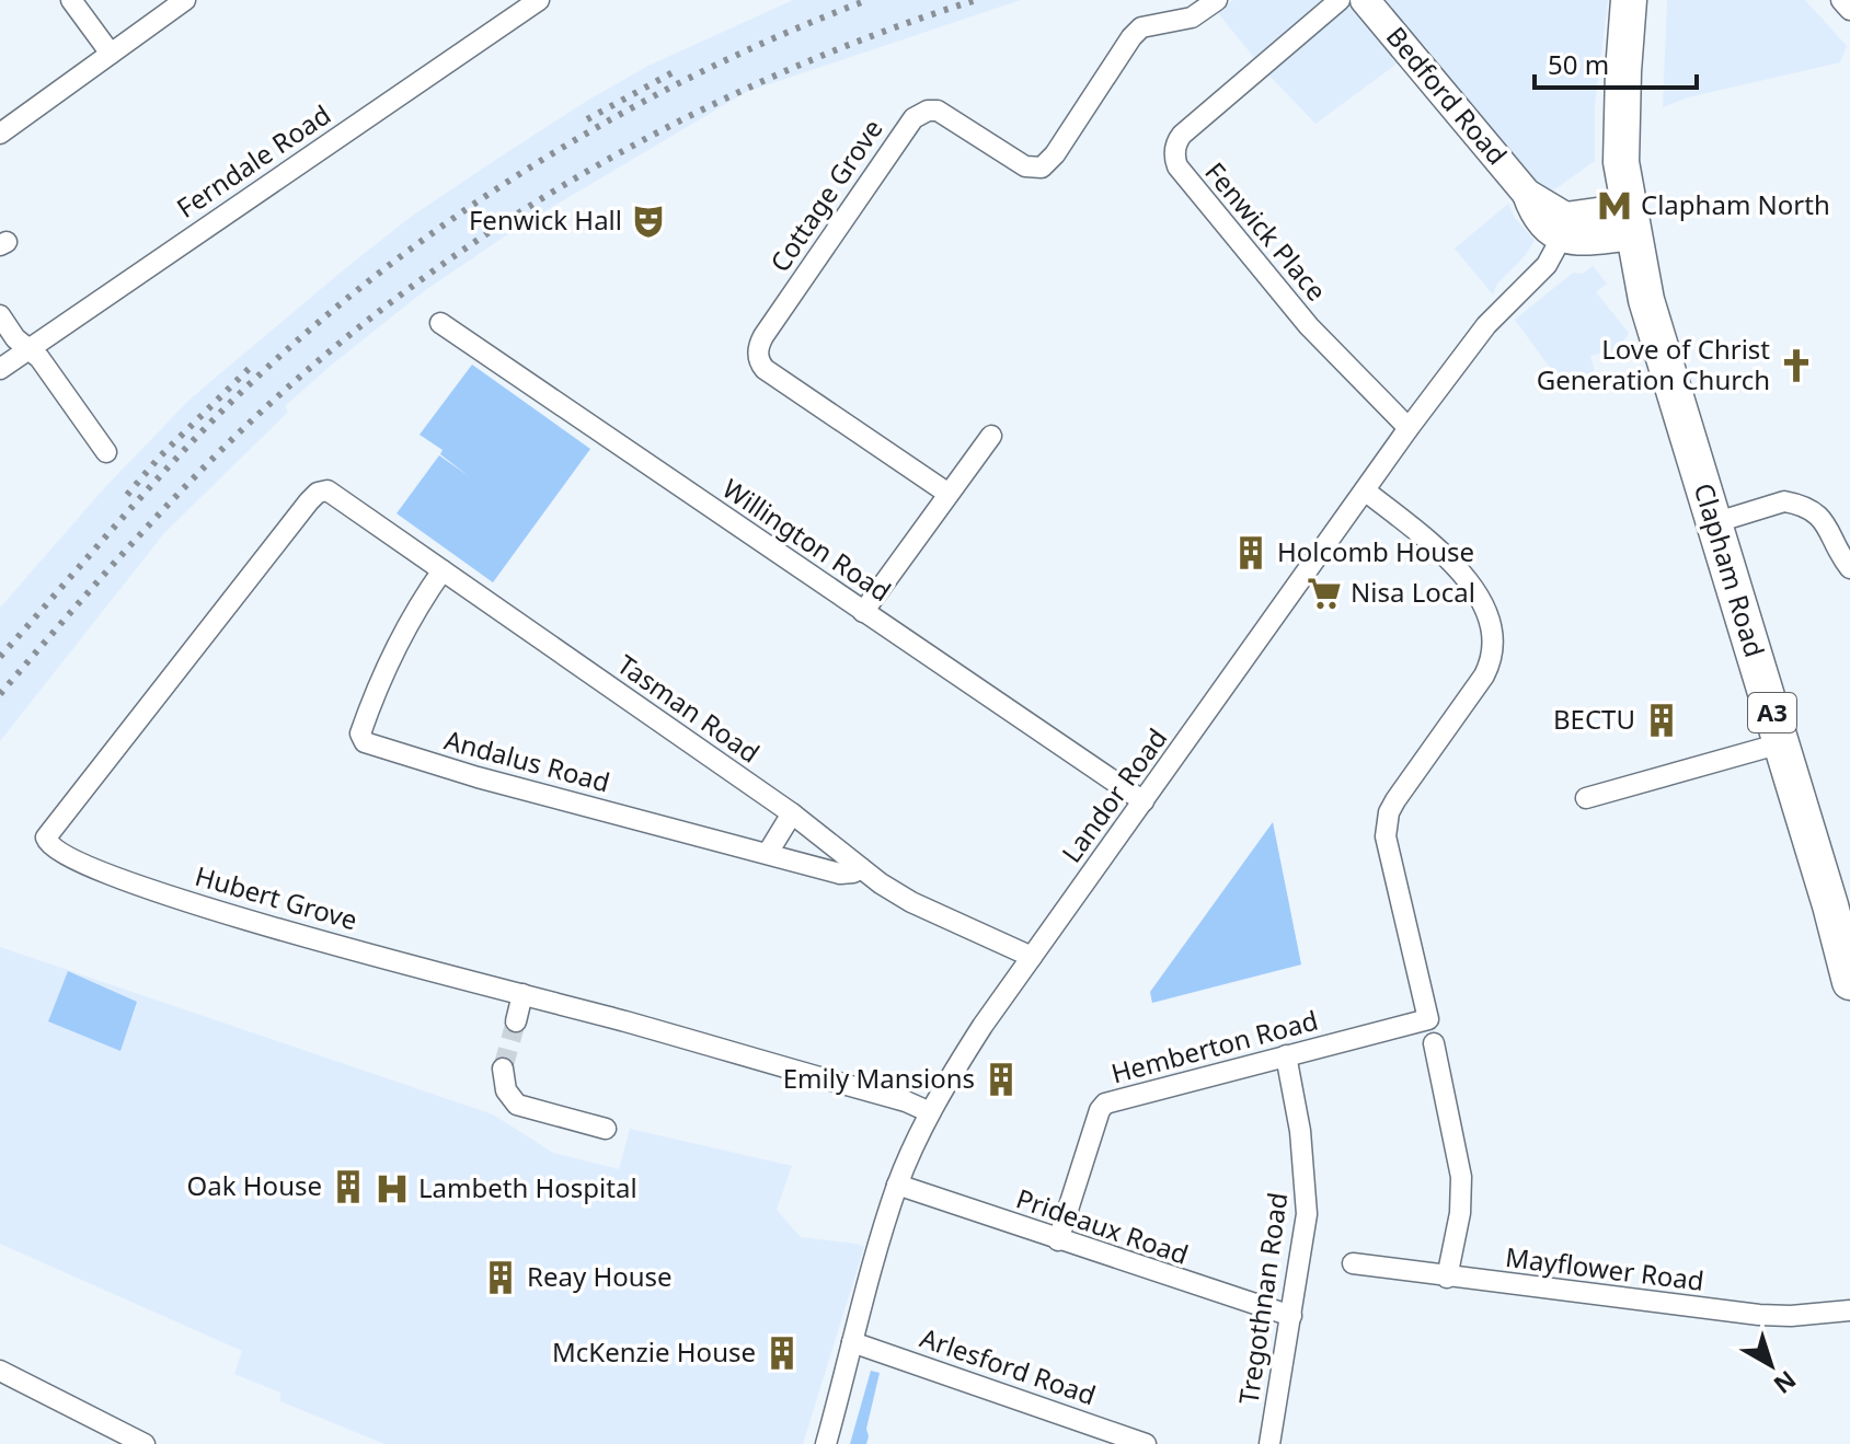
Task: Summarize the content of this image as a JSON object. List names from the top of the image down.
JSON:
{
  "streets": {
    "highway": ["Clapham Road", "A3"],
    "main road": ["Bedford Road"],
    "street": [
      "Ferndale Road",
      "Cottage Grove",
      "Fenwick Place",
      "Willington Road",
      "Tasman Road",
      "Andalus Road",
      "Landor Road",
      "Hubert Grove",
      "Hemberton Road",
      "Prideaux Road",
      "Mayflower Road",
      "Tregothnan Road",
      "Arlesford Road"
    ]
  },
  "crossings": [
    ["Bedford Road", "Clapham Road"],
    ["Bedford Road", "A3"],
    ["Bedford Road", "Landor Road"],
    ["Fenwick Place", "Landor Road"],
    ["Willington Road", "Landor Road"],
    ["Clapham Road", "A3"],
    ["Tasman Road", "Andalus Road"],
    ["Tasman Road", "Landor Road"],
    ["Tasman Road", "Hubert Grove"],
    ["Landor Road", "Hubert Grove"],
    ["Landor Road", "Hemberton Road"],
    ["Landor Road", "Prideaux Road"],
    ["Landor Road", "Arlesford Road"],
    ["Hemberton Road", "Prideaux Road"],
    ["Hemberton Road", "Tregothnan Road"],
    ["Prideaux Road", "Tregothnan Road"]
  ],
  "places": {
    "metro station": ["Clapham North"],
    "theatre": ["Fenwick Hall"],
    "church": ["Love of Christ Generation Church"],
    "building": [
      "Holcomb House",
      "BECTU",
      "Emily Mansions",
      "Oak House",
      "Reay House",
      "McKenzie House"
    ],
    "supermarket": ["Nisa Local"],
    "hospital": ["Lambeth Hospital"]
  },
  "scale_bar": "50 m",
  "north": "bottom right"
}
